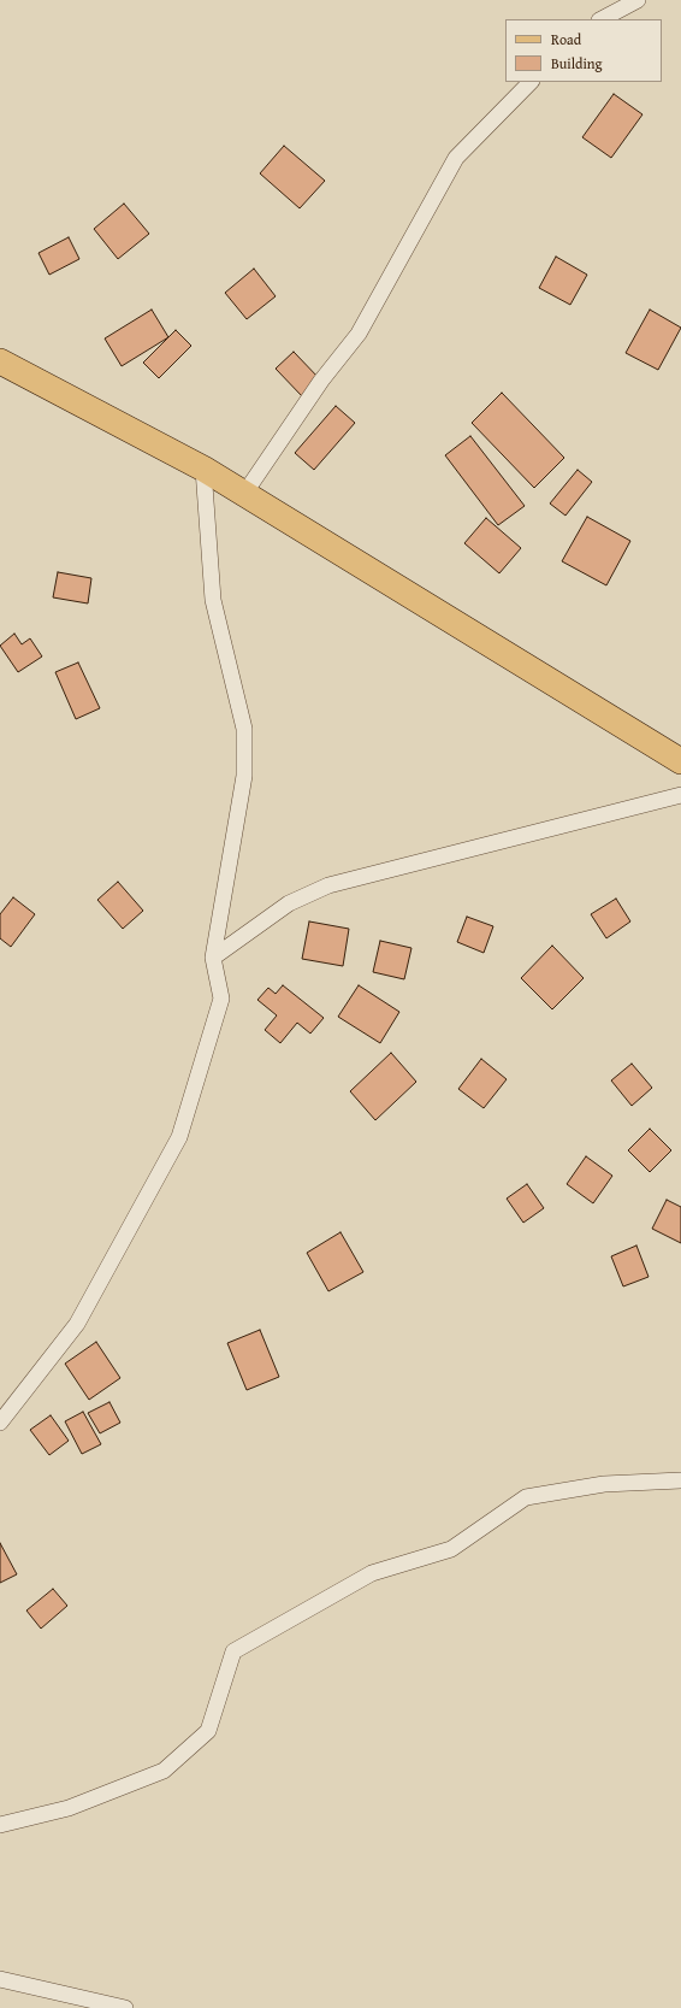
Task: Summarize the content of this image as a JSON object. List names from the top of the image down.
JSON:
{
  "legend": ["Road", "Building"]
}
